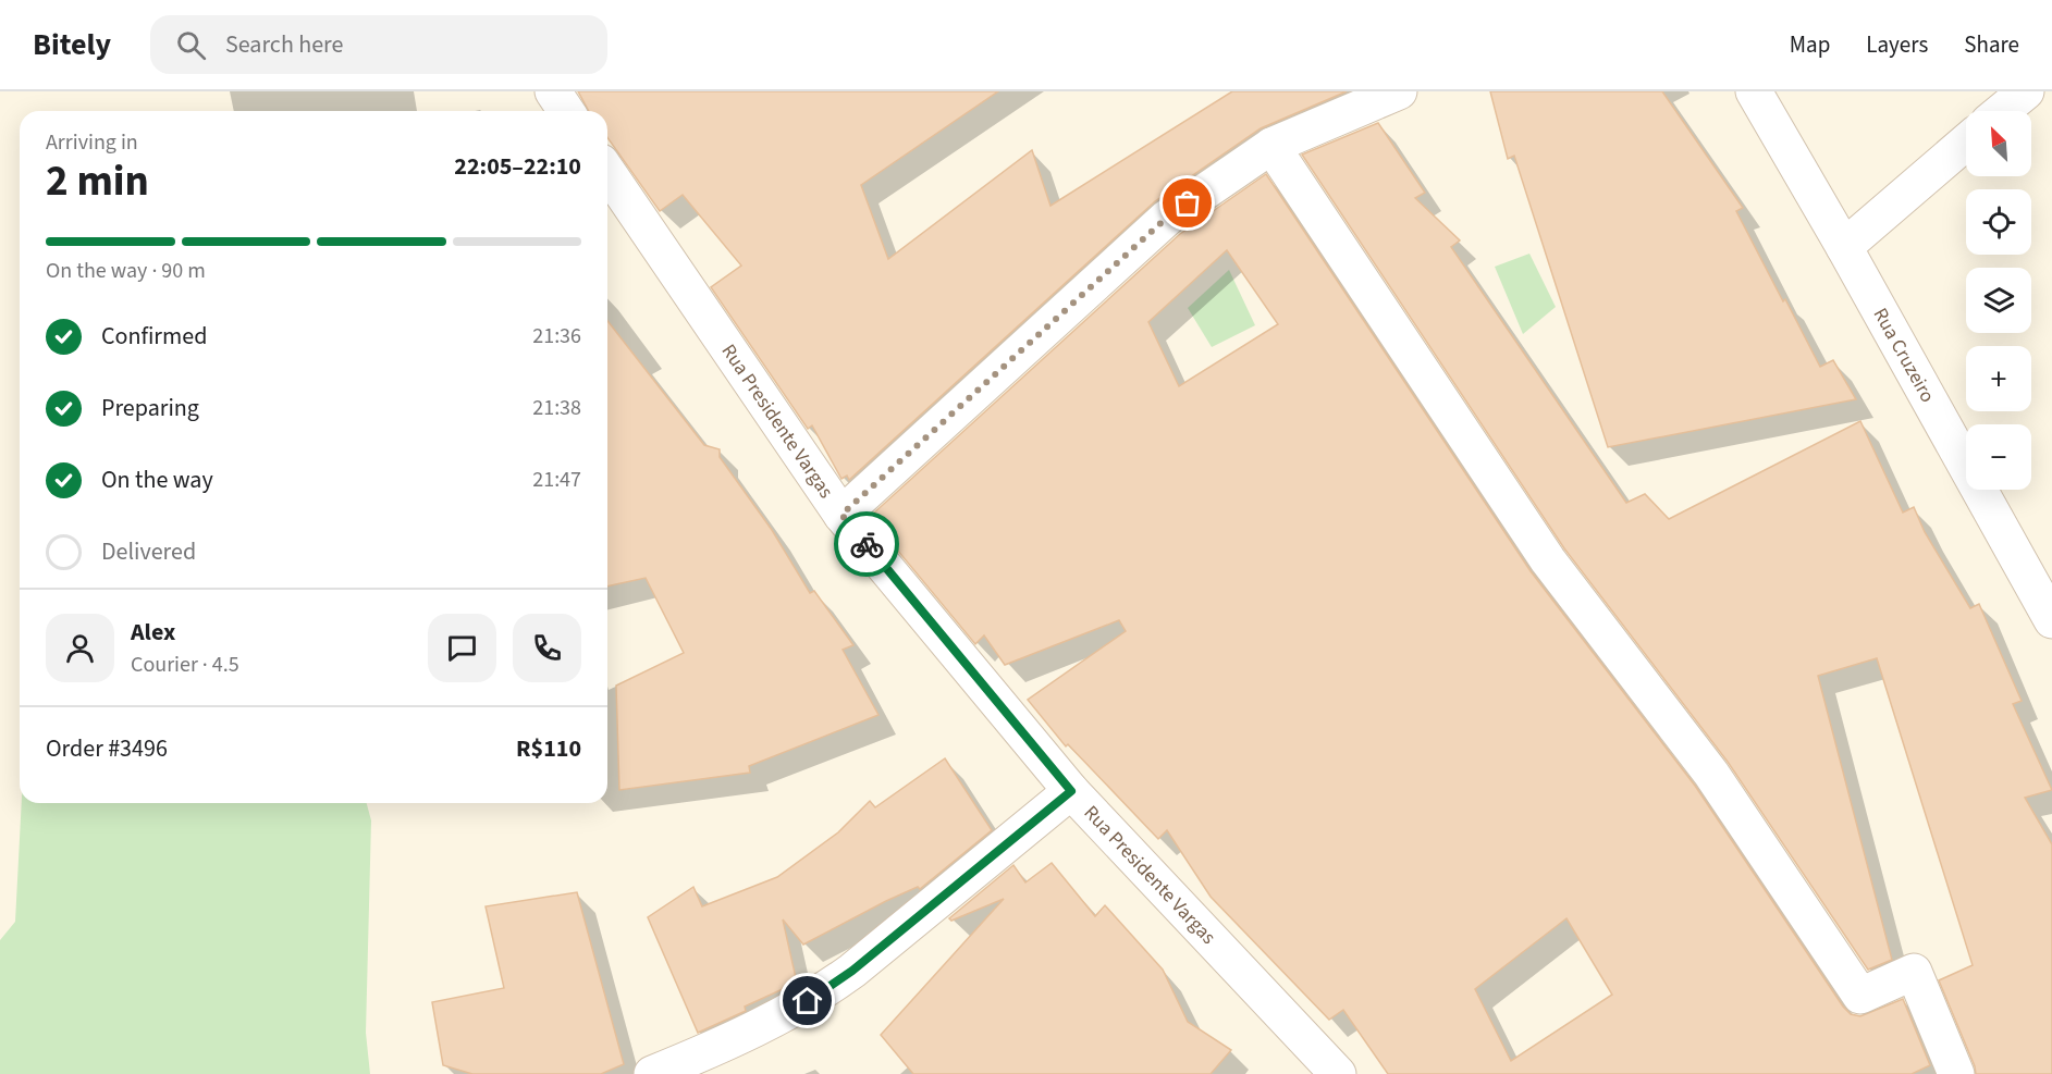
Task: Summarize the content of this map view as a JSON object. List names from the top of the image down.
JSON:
{
  "streets": {
    "street": ["Rua Cruzeiro", "Rua Presidente Vargas"]
  },
  "north": "top left",
  "page": {
    "header": "Bitely",
    "search": "Search here",
    "nav": ["Map", "Layers", "Share"],
    "map_buttons": ["+", "−"],
    "heading": ["2 min", "Arriving in", "22:05–22:10"],
    "panel": [
      "Alex",
      "Courier · 4.5",
      "Order #3496",
      "R$110"
    ],
    "bar": "On the way · 90 m",
    "list": [
      ["Confirmed", "21:36"],
      ["Preparing", "21:38"],
      ["On the way", "21:47"],
      "Delivered"
    ]
  }
}
